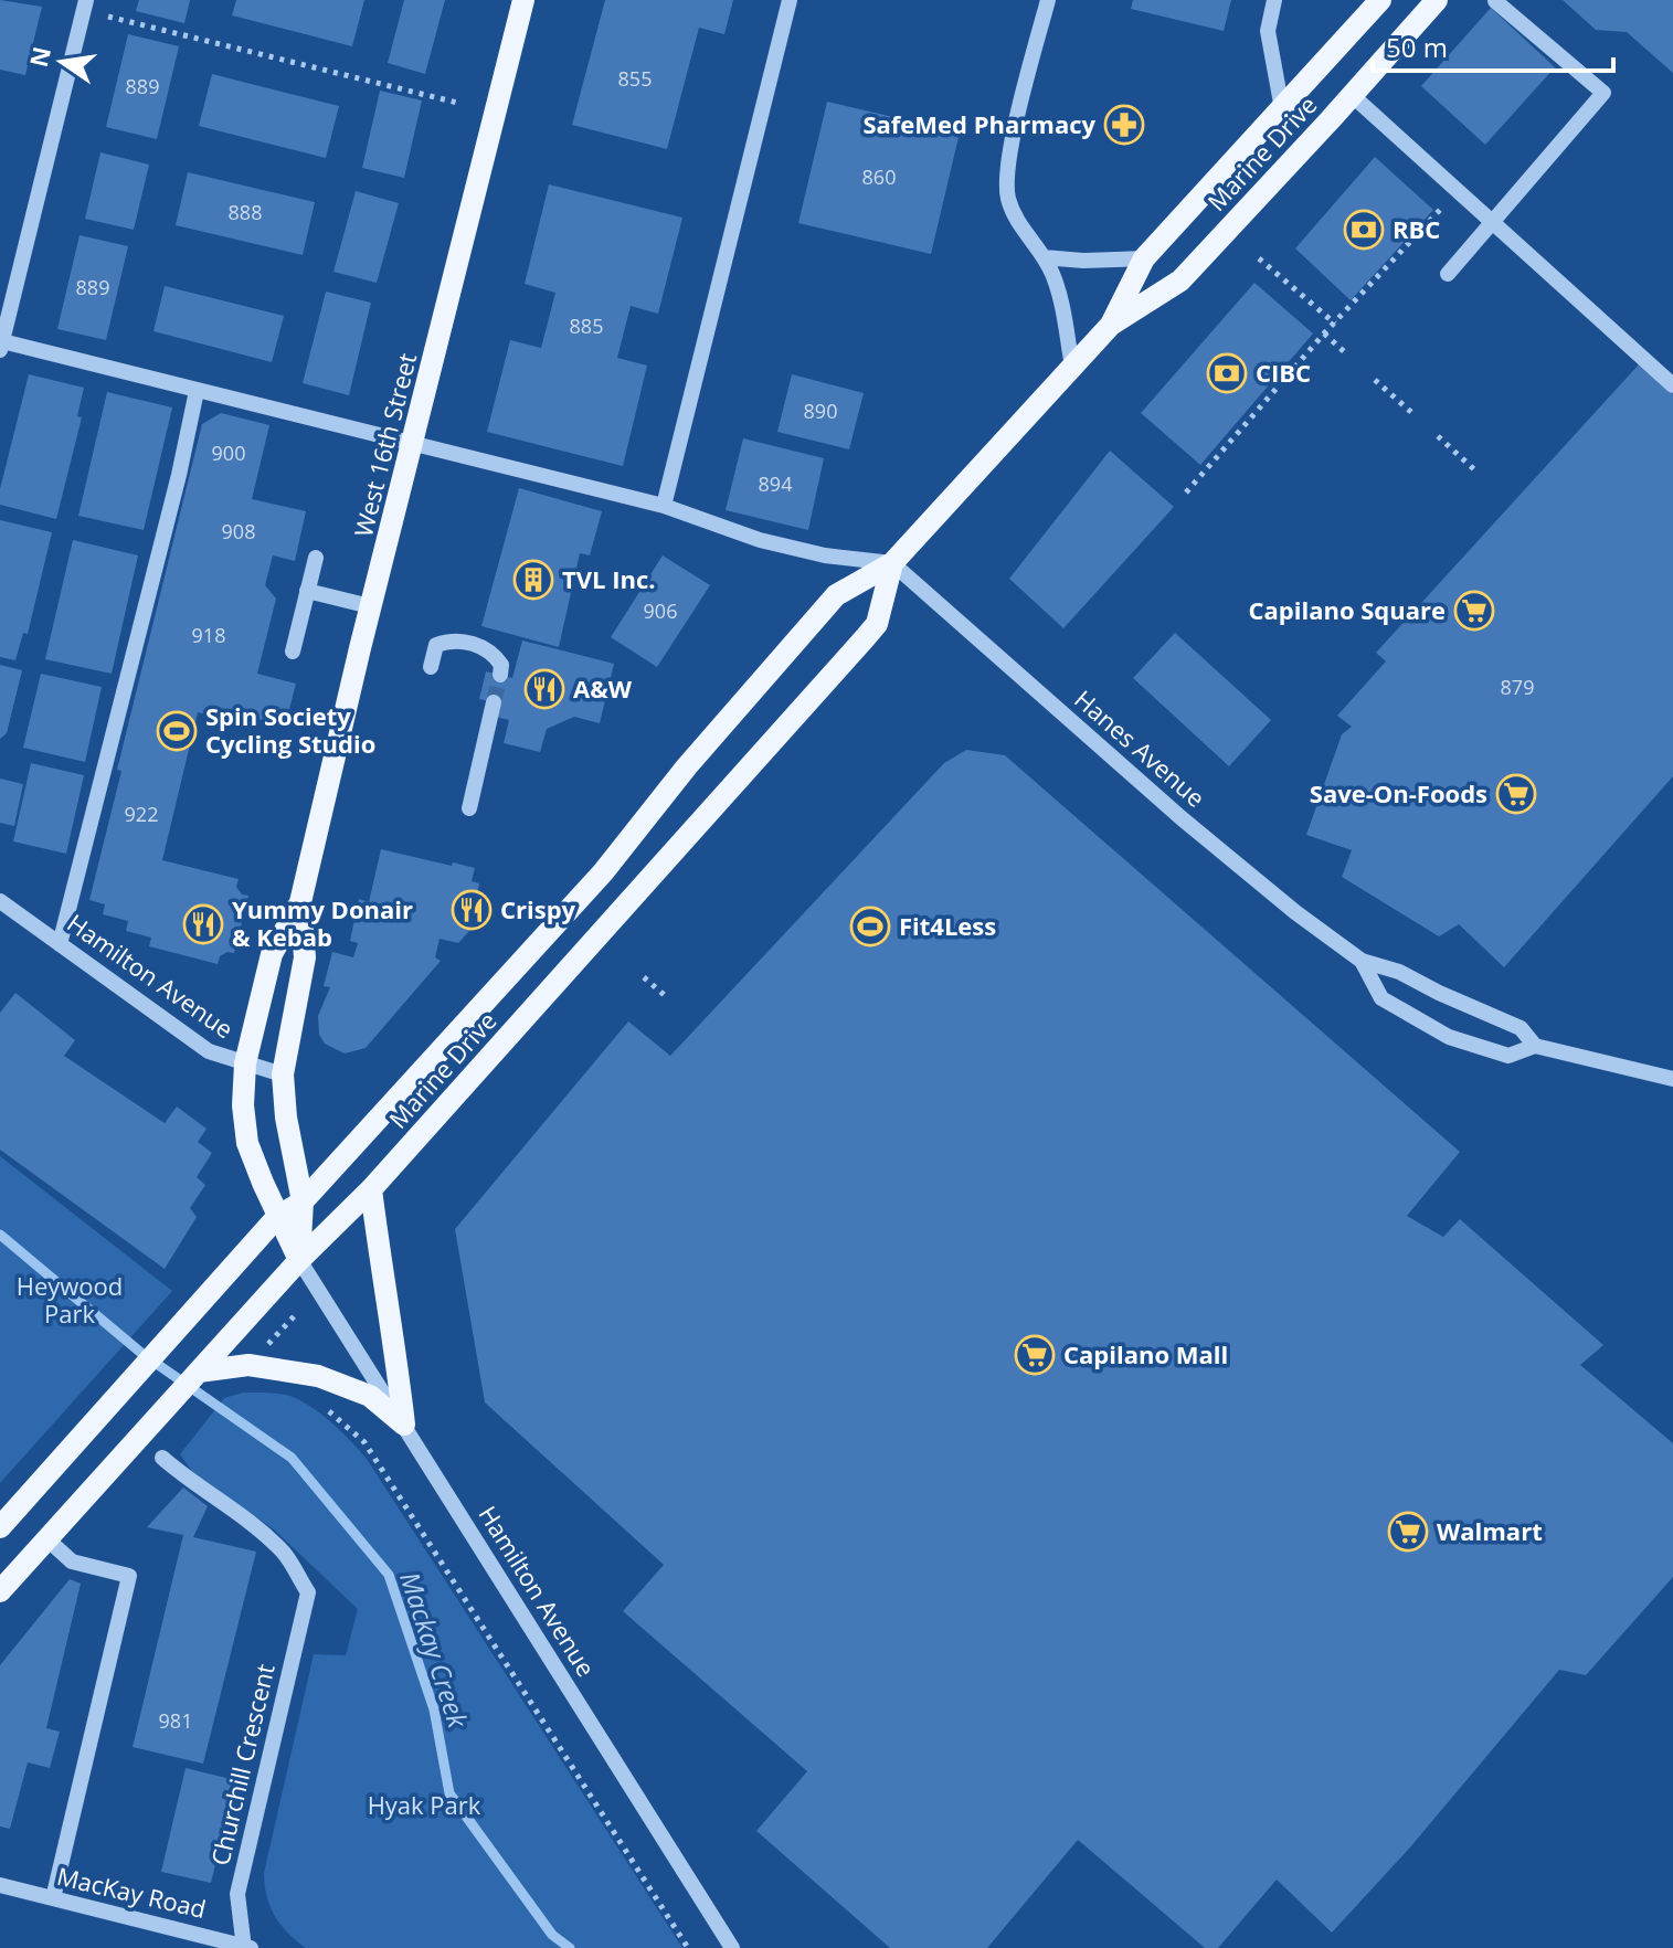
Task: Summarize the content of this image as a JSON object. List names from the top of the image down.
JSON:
{
  "streets": {
    "main road": ["Marine Drive", "West 16th Street"],
    "street": [
      "Hanes Avenue",
      "Hamilton Avenue",
      "Churchill Crescent",
      "MacKay Road"
    ]
  },
  "crossings": [
    ["Marine Drive", "West 16th Street"],
    ["Marine Drive", "Hanes Avenue"],
    ["Marine Drive", "Hamilton Avenue"],
    ["West 16th Street", "Hamilton Avenue"],
    ["Churchill Crescent", "MacKay Road"]
  ],
  "water": ["Mackay Creek"],
  "parks": ["Heywood Park", "Hyak Park"],
  "places": {
    "pharmacy": ["SafeMed Pharmacy"],
    "bank": ["RBC", "CIBC"],
    "building": ["TVL Inc."],
    "supermarket": [
      "Capilano Square",
      "Save-On-Foods",
      "Capilano Mall",
      "Walmart"
    ],
    "restaurant": ["A&W", "Crispy", "Yummy Donair & Kebab"],
    "sports": ["Spin Society Cycling Studio", "Fit4Less"]
  },
  "house_numbers": [
    "855",
    "889",
    "860",
    "888",
    "889",
    "885",
    "890",
    "900",
    "894",
    "908",
    "906",
    "918",
    "879",
    "922",
    "981"
  ],
  "scale_bar": "50 m",
  "north": "left"
}
